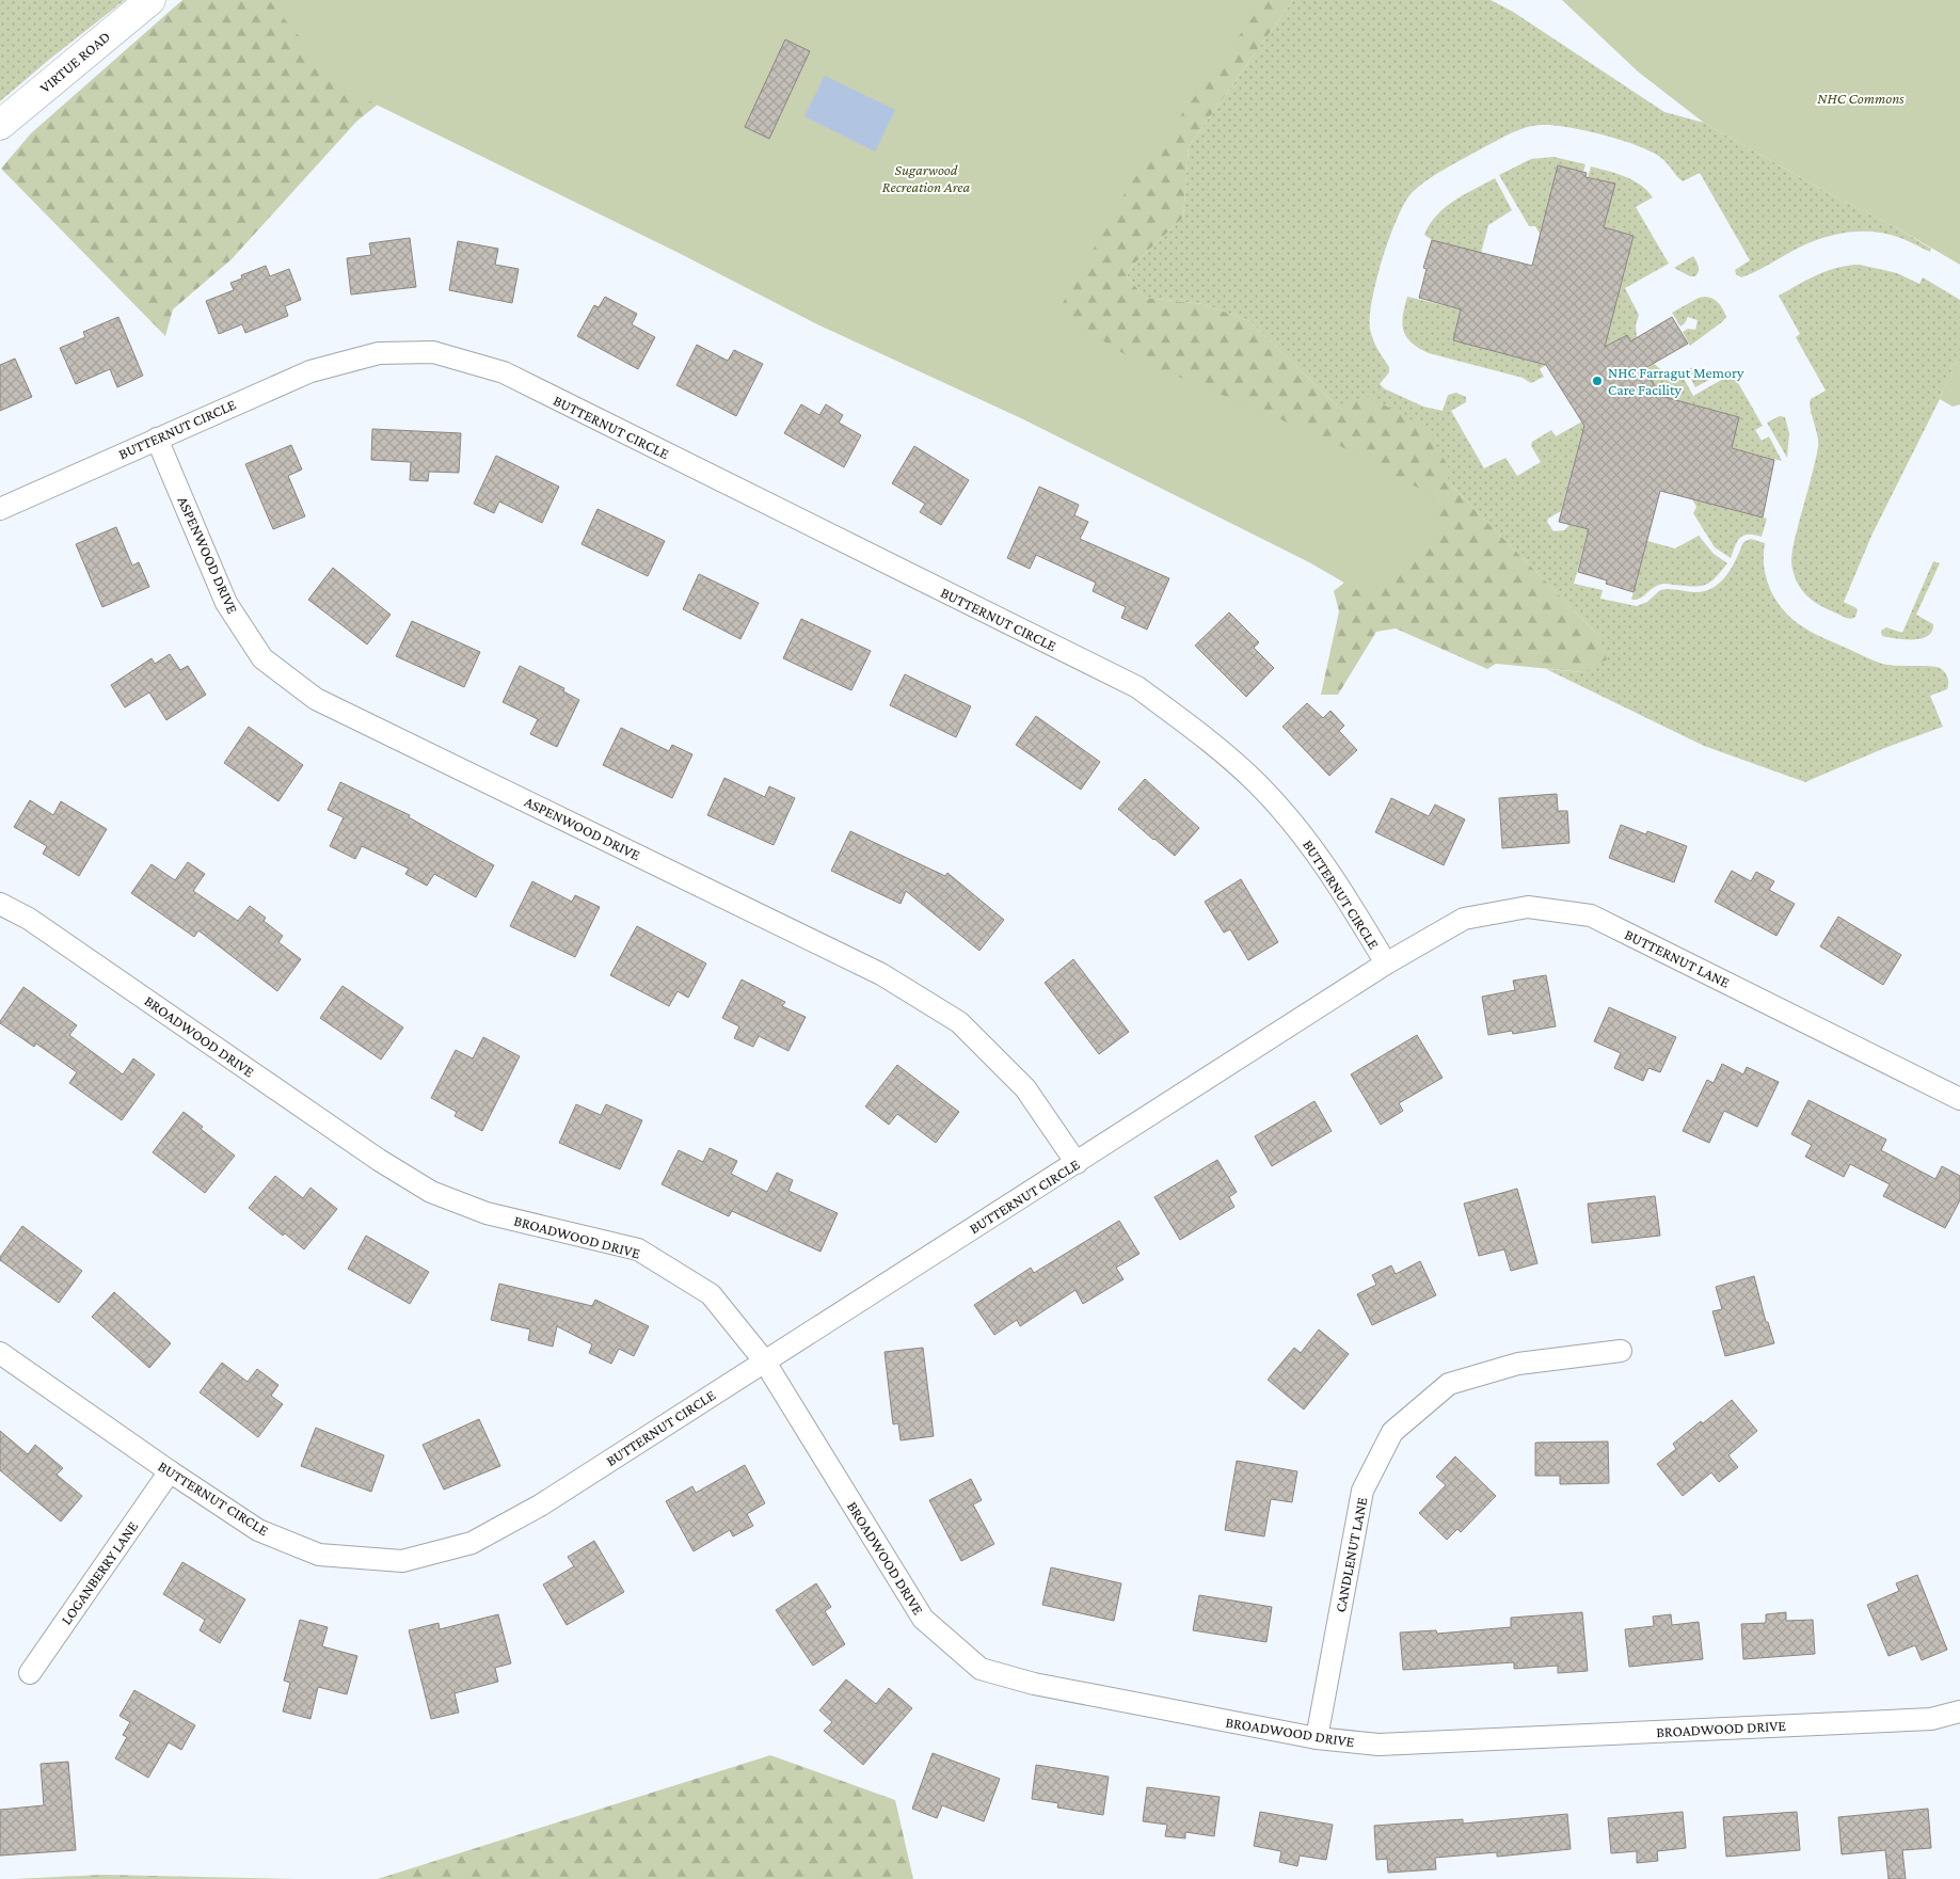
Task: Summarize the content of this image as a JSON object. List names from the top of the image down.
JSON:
{
  "streets": {
    "street": [
      "VIRTUE ROAD",
      "BUTTERNUT CIRCLE",
      "ASPENWOOD DRIVE",
      "BUTTERNUT LANE",
      "BROADWOOD DRIVE",
      "CANDLENUT LANE",
      "LOGANBERRY LANE"
    ]
  },
  "crossings": [
    ["BUTTERNUT CIRCLE", "ASPENWOOD DRIVE"],
    ["BUTTERNUT CIRCLE", "BUTTERNUT LANE"],
    ["BUTTERNUT CIRCLE", "BROADWOOD DRIVE"],
    ["BUTTERNUT CIRCLE", "LOGANBERRY LANE"],
    ["BROADWOOD DRIVE", "CANDLENUT LANE"]
  ],
  "parks": ["NHC Commons", "Sugarwood Recreation Area"],
  "places": ["NHC Farragut Memory Care Facility"]
}
